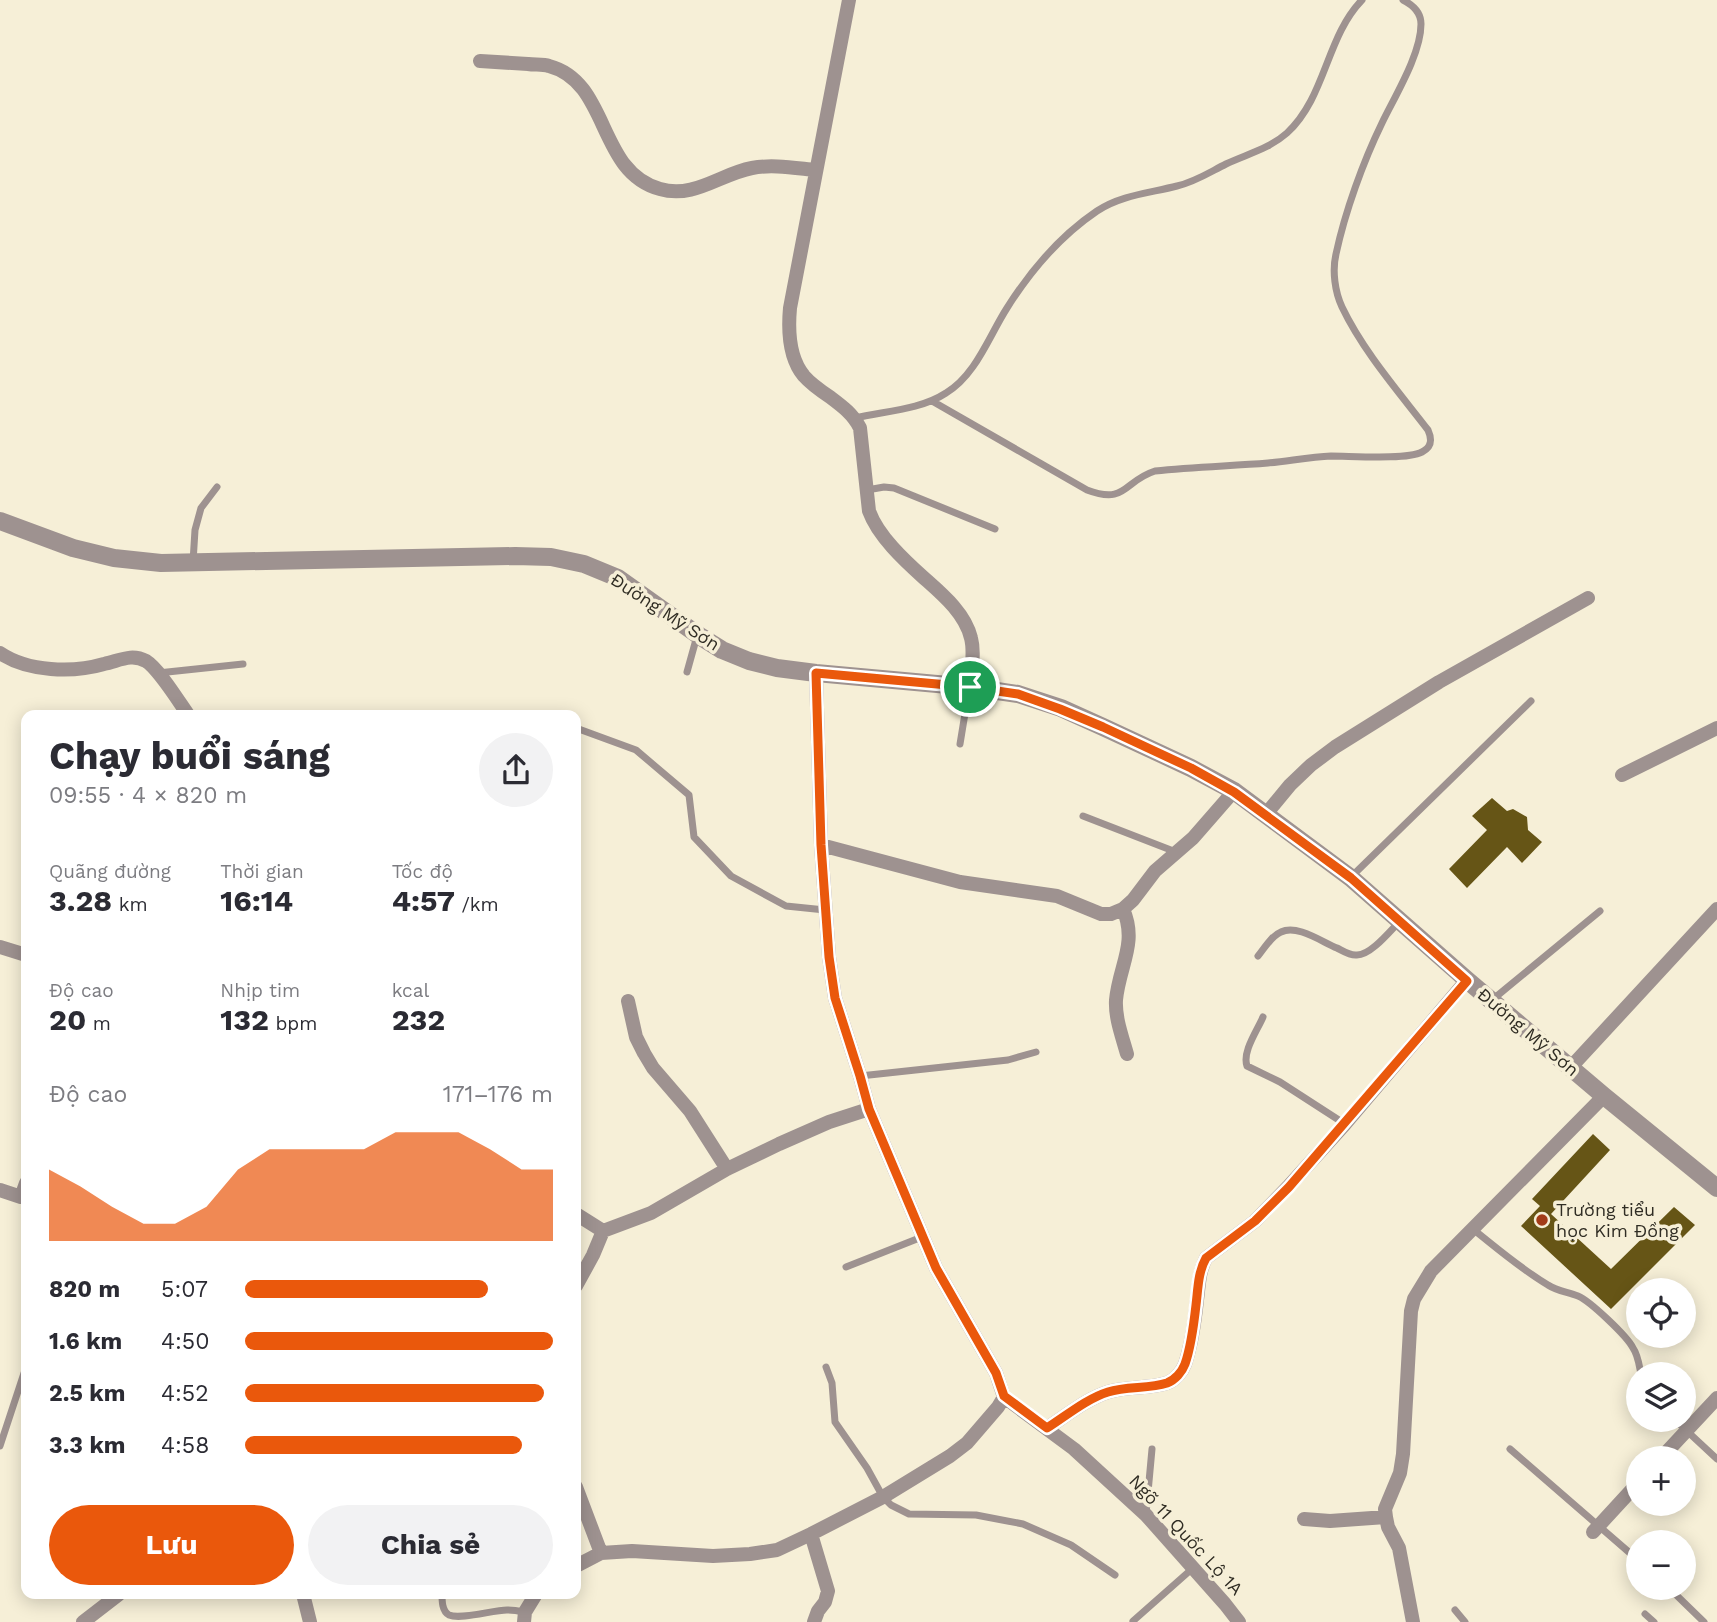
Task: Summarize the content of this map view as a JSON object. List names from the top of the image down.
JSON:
{
  "streets": {
    "street": ["Đường Mỹ Sơn", "Ngõ 11 Quốc Lộ 1A"]
  },
  "places": ["Trường tiểu học Kim Đồng"],
  "page": {
    "heading": ["Chạy buổi sáng", "09:55 · 4 × 820 m"],
    "stats": [
      ["Quãng đường", "3.28 km"],
      ["Thời gian", "16:14"],
      ["Tốc độ", "4:57 /km"],
      ["Độ cao", "20 m"],
      ["Nhịp tim", "132 bpm"],
      ["kcal", "232"]
    ],
    "chart": ["Độ cao", "171–176 m"],
    "list": [
      {
        "name": "820 m",
        "note": "5:07"
      },
      {
        "name": "1.6 km",
        "note": "4:50"
      },
      {
        "name": "2.5 km",
        "note": "4:52"
      },
      {
        "name": "3.3 km",
        "note": "4:58"
      }
    ],
    "map_buttons": ["+", "−"],
    "buttons": ["Lưu", "Chia sẻ"]
  }
}
